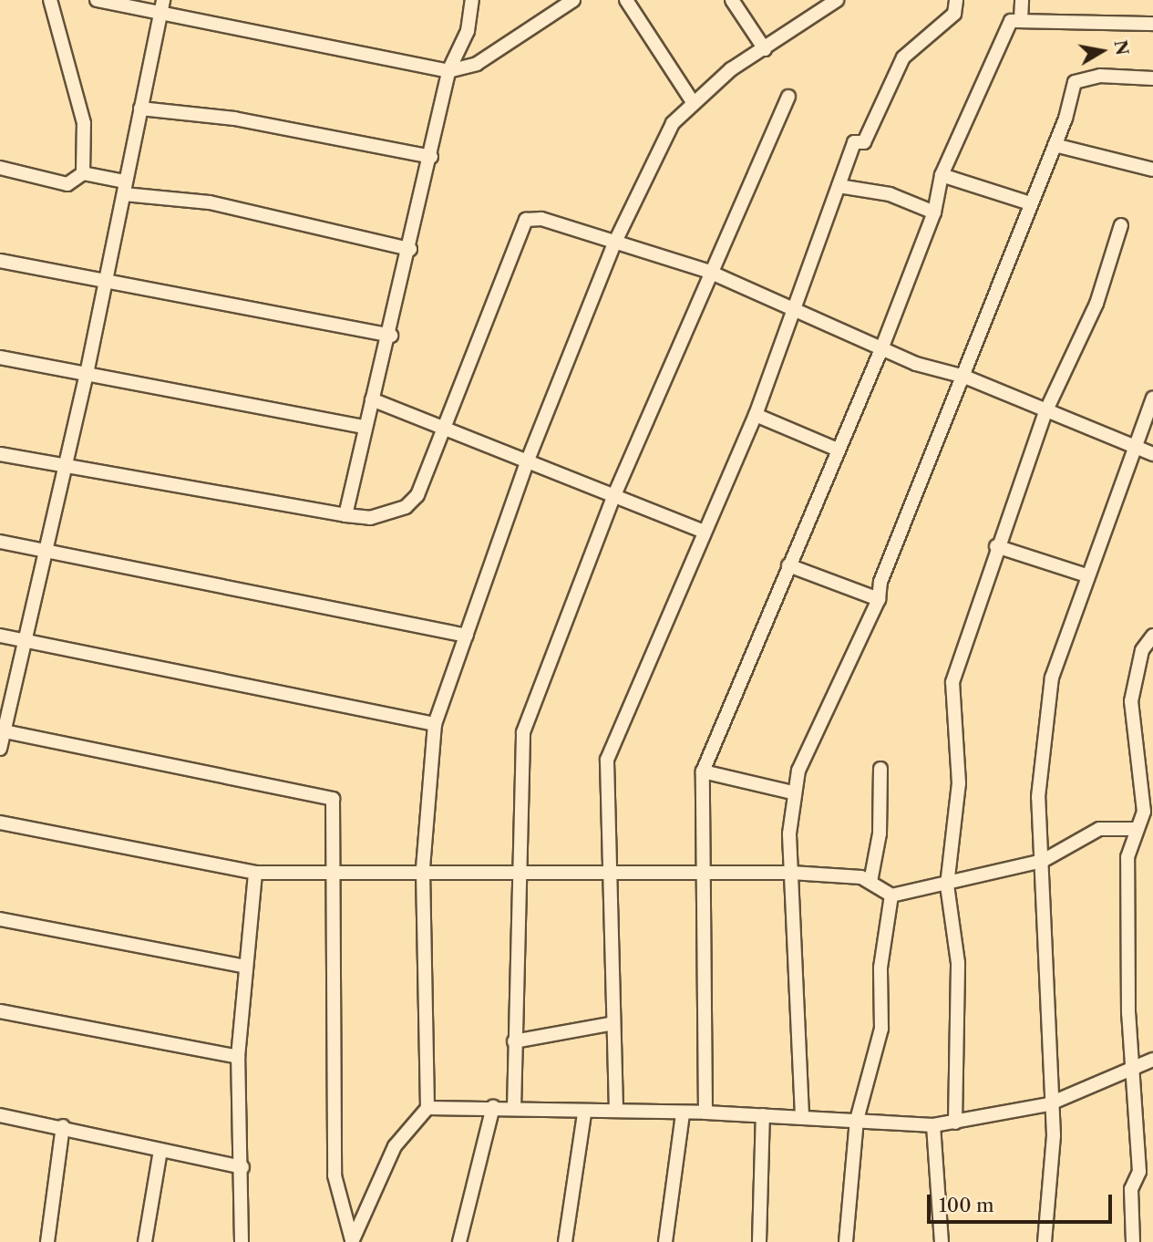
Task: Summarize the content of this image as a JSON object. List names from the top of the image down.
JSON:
{
  "scale_bar": "100 m",
  "north": "right"
}
